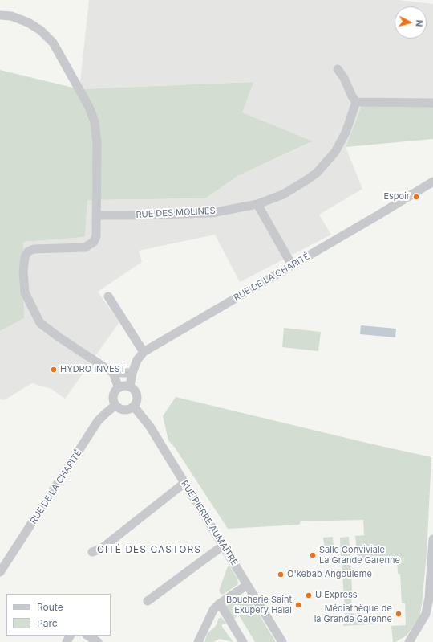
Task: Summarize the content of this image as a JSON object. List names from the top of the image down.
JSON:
{
  "streets": {
    "street": ["RUE DES MOLINES", "RUE DE LA CHARITÉ", "RUE PIERRE AUMAÎTRE"]
  },
  "crossings": [
    ["RUE DE LA CHARITÉ", "RUE PIERRE AUMAÎTRE"]
  ],
  "districts": ["CITÉ DES CASTORS"],
  "places": [
    "Espoir",
    "HYDRO INVEST",
    "Salle Conviviale La Grande Garenne",
    "O'kebab Angouleme",
    "U Express",
    "Boucherie Saint Exupery Halal",
    "Médiathèque de la Grande Garenne"
  ],
  "legend": ["Route", "Parc"],
  "north": "right"
}
